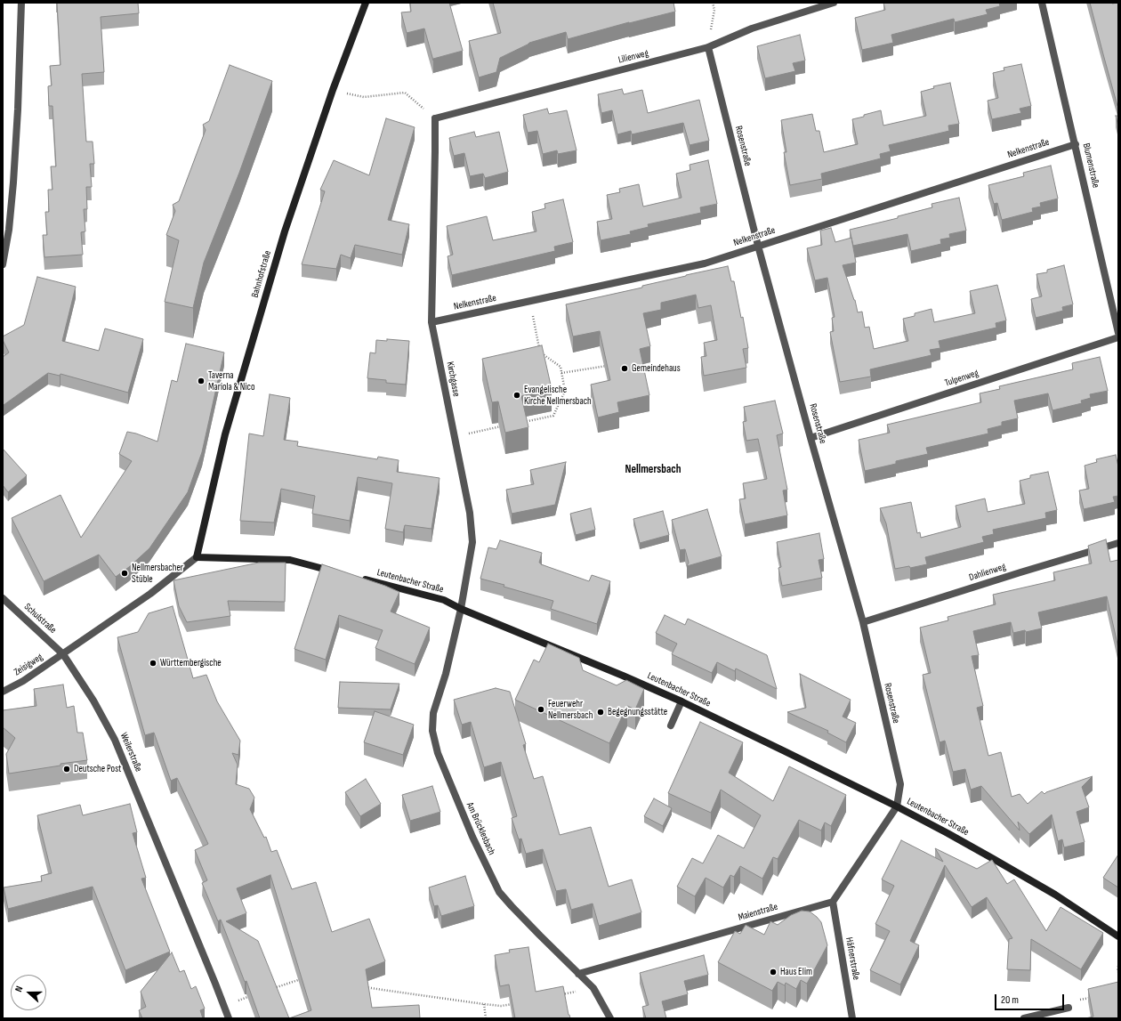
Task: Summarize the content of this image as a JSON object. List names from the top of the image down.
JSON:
{
  "streets": {
    "street": [
      "Lilienweg",
      "Rosenstraße",
      "Nelkenstraße",
      "Blumenstraße",
      "Bahnhofstraße",
      "Tulpenweg",
      "Kirchgasse",
      "Dahlienweg",
      "Leutenbacher Straße",
      "Schulstraße",
      "Zeisigweg",
      "Weilerstraße",
      "Am Brücklesbach",
      "Maienstraße",
      "Häfnerstraße"
    ]
  },
  "crossings": [
    ["Lilienweg", "Rosenstraße"],
    ["Lilienweg", "Kirchgasse"],
    ["Rosenstraße", "Nelkenstraße"],
    ["Rosenstraße", "Tulpenweg"],
    ["Rosenstraße", "Dahlienweg"],
    ["Rosenstraße", "Leutenbacher Straße"],
    ["Nelkenstraße", "Blumenstraße"],
    ["Nelkenstraße", "Kirchgasse"],
    ["Kirchgasse", "Leutenbacher Straße"],
    ["Kirchgasse", "Am Brücklesbach"],
    ["Leutenbacher Straße", "Am Brücklesbach"],
    ["Schulstraße", "Zeisigweg"],
    ["Schulstraße", "Weilerstraße"],
    ["Zeisigweg", "Weilerstraße"],
    ["Am Brücklesbach", "Maienstraße"],
    ["Maienstraße", "Häfnerstraße"]
  ],
  "districts": ["Nellmersbach"],
  "places": [
    "Gemeindehaus",
    "Taverna Mariola & Nico",
    "Evangelische Kirche Nellmersbach",
    "Nellmersbacher Stüble",
    "Württembergische",
    "Feuerwehr Nellmersbach",
    "Begegnungsstätte",
    "Deutsche Post",
    "Haus Elim"
  ],
  "scale_bar": "20 m",
  "north": "left"
}
